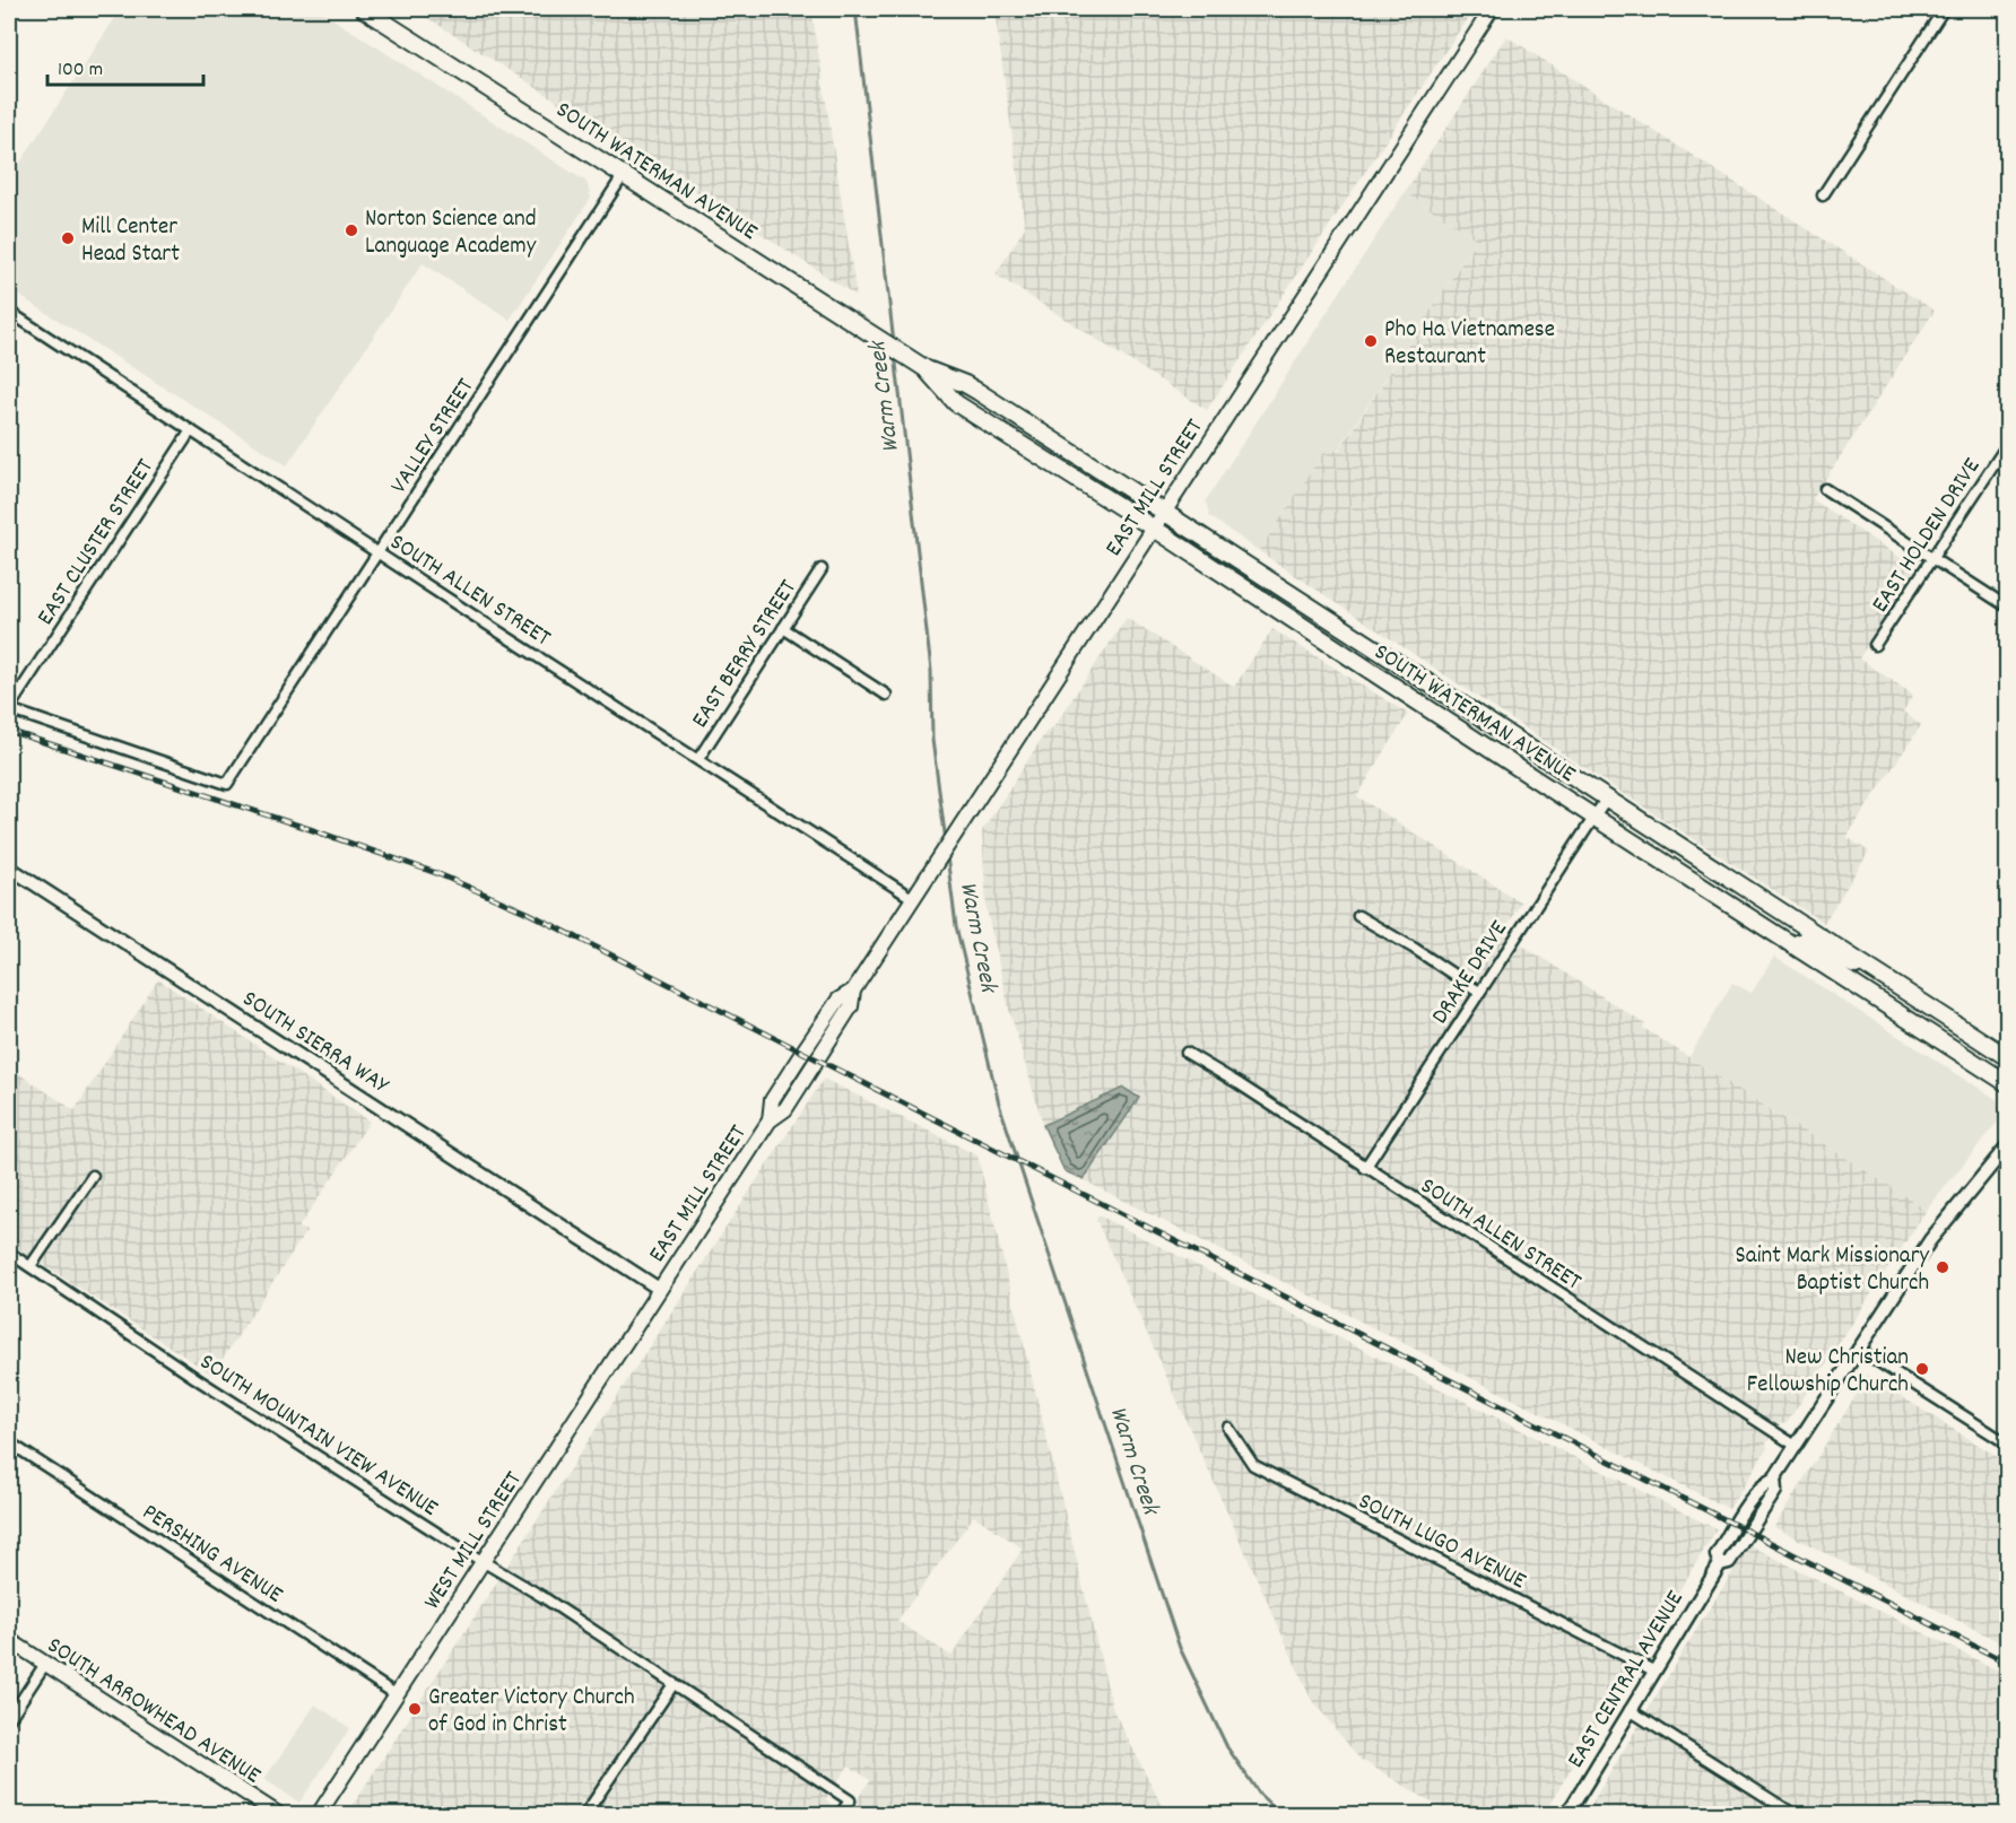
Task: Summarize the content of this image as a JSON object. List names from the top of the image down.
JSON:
{
  "streets": {
    "main road": [
      "SOUTH WATERMAN AVENUE",
      "EAST MILL STREET",
      "WEST MILL STREET",
      "SOUTH ARROWHEAD AVENUE"
    ],
    "street": [
      "VALLEY STREET",
      "EAST HOLDEN DRIVE",
      "EAST CLUSTER STREET",
      "SOUTH ALLEN STREET",
      "EAST BERRY STREET",
      "DRAKE DRIVE",
      "SOUTH SIERRA WAY",
      "SOUTH MOUNTAIN VIEW AVENUE",
      "SOUTH LUGO AVENUE",
      "PERSHING AVENUE",
      "EAST CENTRAL AVENUE"
    ]
  },
  "crossings": [
    ["SOUTH WATERMAN AVENUE", "VALLEY STREET"],
    ["SOUTH WATERMAN AVENUE", "EAST MILL STREET"],
    ["SOUTH WATERMAN AVENUE", "DRAKE DRIVE"],
    ["VALLEY STREET", "EAST CLUSTER STREET"],
    ["VALLEY STREET", "SOUTH ALLEN STREET"],
    ["EAST MILL STREET", "SOUTH ALLEN STREET"],
    ["EAST MILL STREET", "SOUTH SIERRA WAY"],
    ["EAST MILL STREET", "WEST MILL STREET"],
    ["EAST CLUSTER STREET", "SOUTH ALLEN STREET"],
    ["SOUTH ALLEN STREET", "EAST BERRY STREET"],
    ["SOUTH ALLEN STREET", "DRAKE DRIVE"],
    ["SOUTH ALLEN STREET", "EAST CENTRAL AVENUE"],
    ["SOUTH SIERRA WAY", "WEST MILL STREET"],
    ["SOUTH MOUNTAIN VIEW AVENUE", "WEST MILL STREET"],
    ["WEST MILL STREET", "PERSHING AVENUE"],
    ["SOUTH LUGO AVENUE", "EAST CENTRAL AVENUE"]
  ],
  "water": ["Warm Creek"],
  "places": [
    "Norton Science and Language Academy",
    "Mill Center Head Start",
    "Pho Ha Vietnamese Restaurant",
    "Saint Mark Missionary Baptist Church",
    "New Christian Fellowship Church",
    "Greater Victory Church of God in Christ"
  ],
  "scale_bar": "100 m"
}
